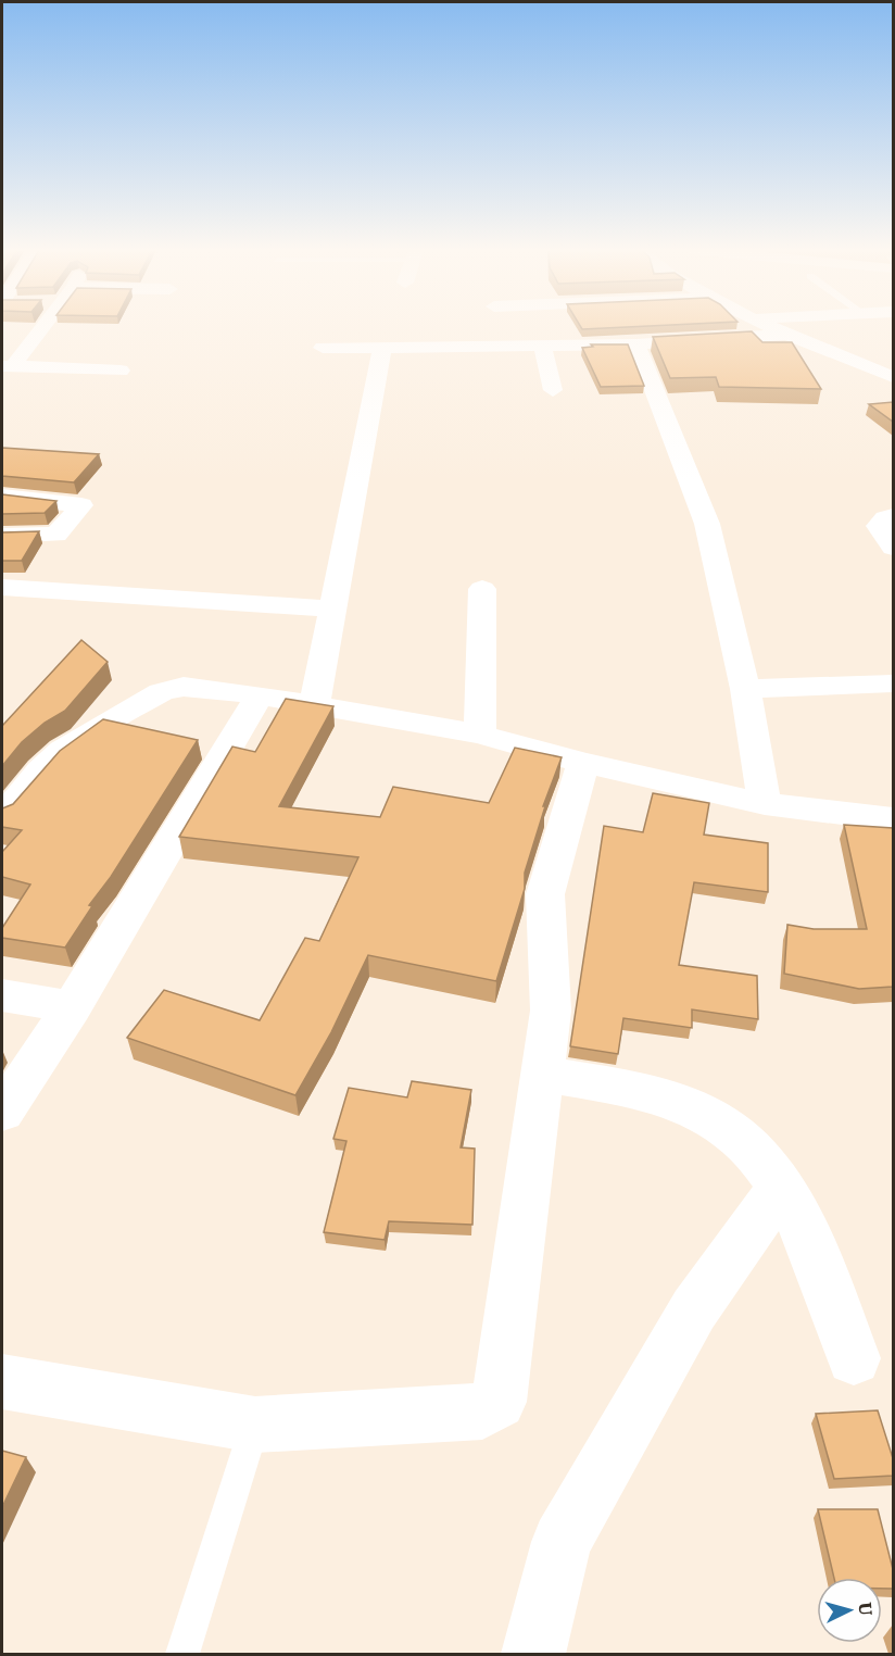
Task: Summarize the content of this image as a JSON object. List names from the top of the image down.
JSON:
{
  "north": "right"
}
